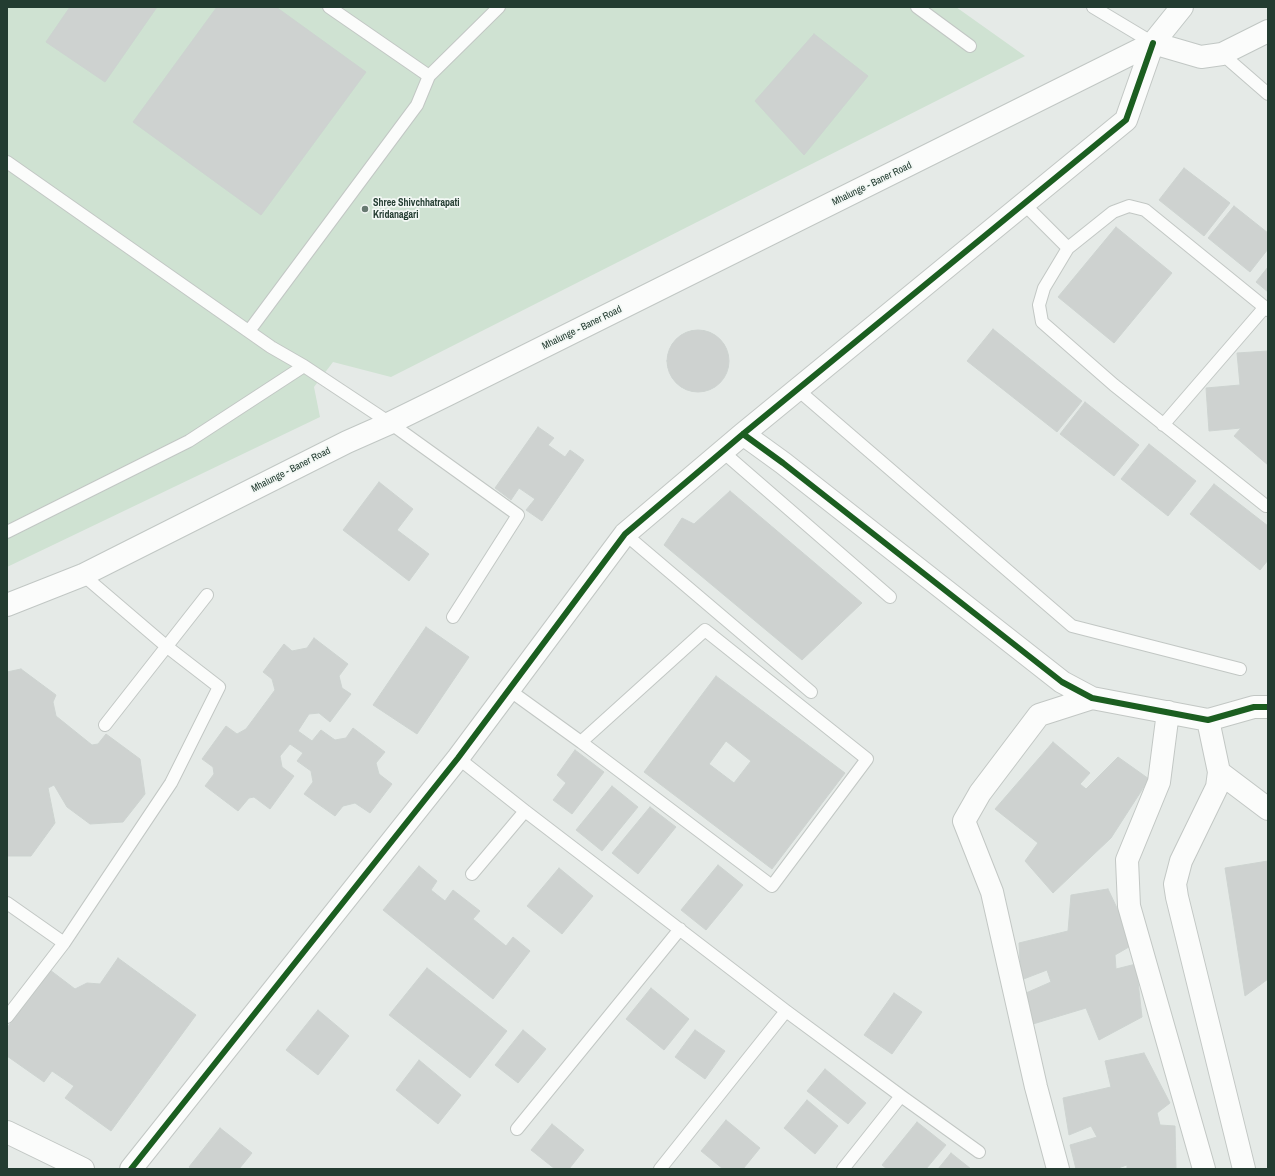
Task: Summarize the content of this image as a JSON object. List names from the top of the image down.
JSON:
{
  "streets": {
    "street": ["Mhalunge - Baner Road"]
  },
  "places": ["Shree Shivchhatrapati Kridanagari"]
}
